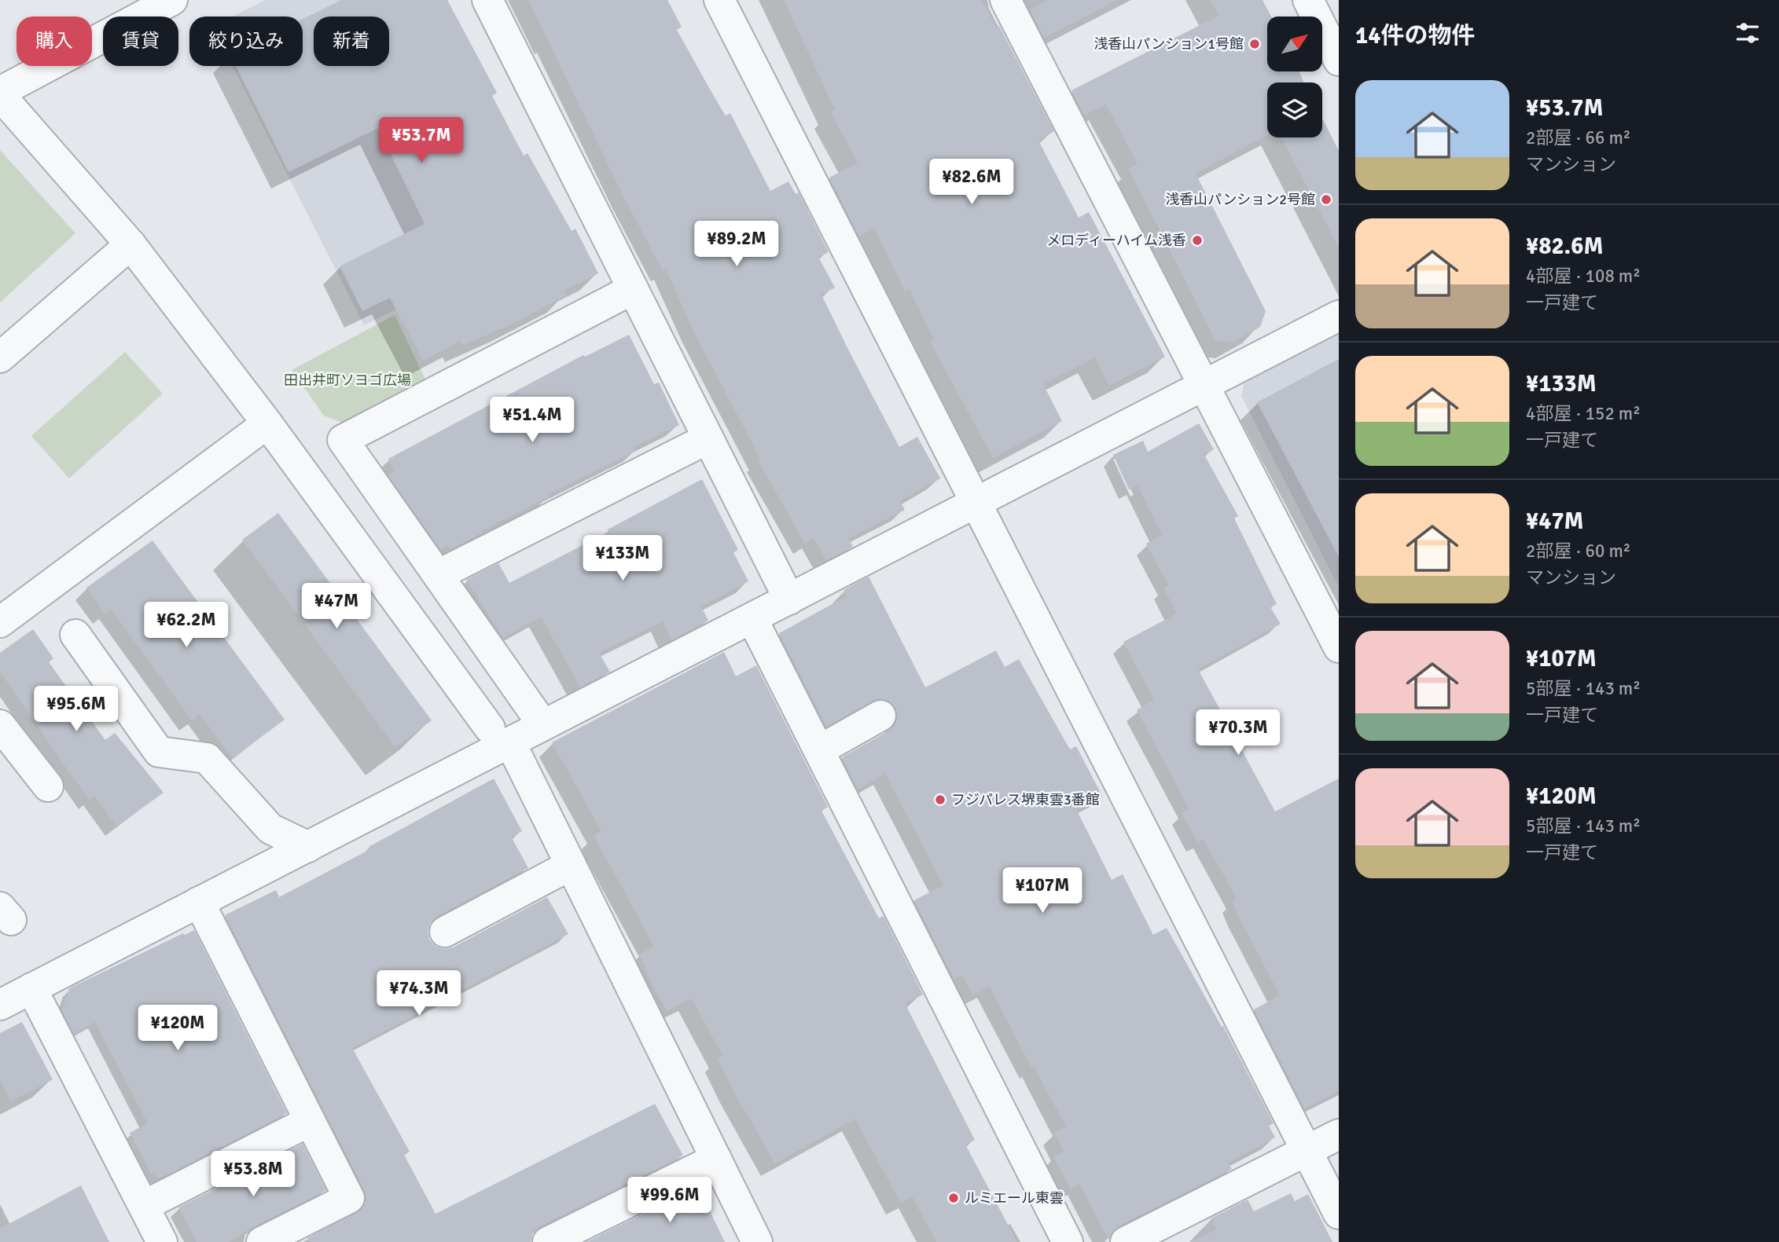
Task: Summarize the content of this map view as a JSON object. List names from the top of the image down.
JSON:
{
  "parks": ["田出井町ソヨゴ広場"],
  "places": [
    "浅香山パンション1号館",
    "浅香山パンション2号館",
    "メロディーハイム浅香",
    "フジパレス堺東雲3番館",
    "ルミエール東雲"
  ],
  "north": "top right",
  "page": {
    "heading": "14件の物件",
    "chip": [
      "購入",
      "賃貸",
      "絞り込み",
      "新着"
    ],
    "list": [
      {
        "name": "¥53.7M",
        "note": "2部屋 · 66 m² · マンション"
      },
      {
        "name": "¥82.6M",
        "note": "4部屋 · 108 m² · 一戸建て"
      },
      {
        "name": "¥133M",
        "note": "4部屋 · 152 m² · 一戸建て"
      },
      {
        "name": "¥47M",
        "note": "2部屋 · 60 m² · マンション"
      },
      {
        "name": "¥107M",
        "note": "5部屋 · 143 m² · 一戸建て"
      },
      {
        "name": "¥120M",
        "note": "5部屋 · 143 m² · 一戸建て"
      }
    ],
    "price": [
      "¥53.7M",
      "¥82.6M",
      "¥89.2M",
      "¥51.4M",
      "¥133M",
      "¥47M",
      "¥62.2M",
      "¥95.6M",
      "¥70.3M",
      "¥107M",
      "¥74.3M",
      "¥120M",
      "¥53.8M",
      "¥99.6M"
    ]
  }
}
